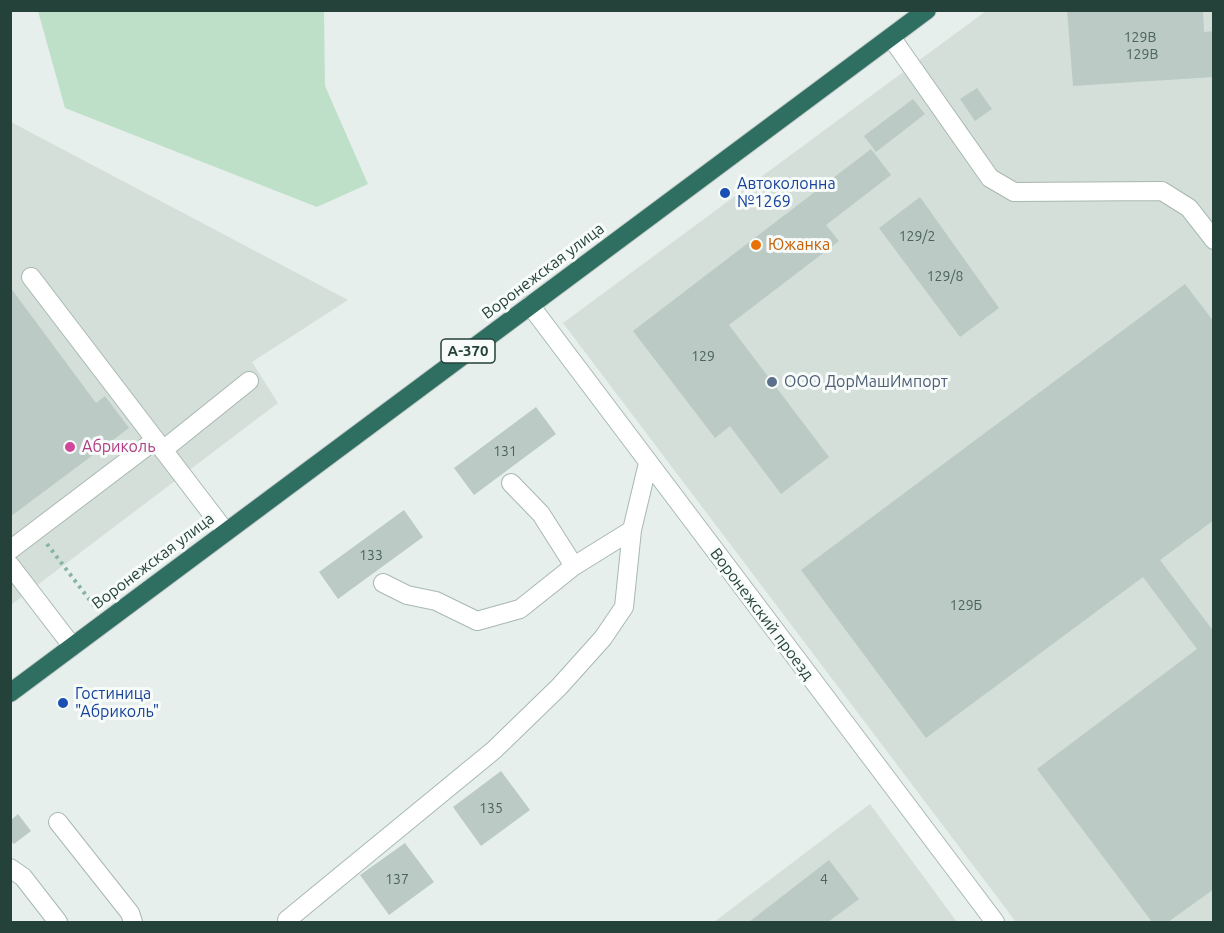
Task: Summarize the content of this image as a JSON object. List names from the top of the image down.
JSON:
{
  "streets": {
    "highway": ["Воронежская улица", "А-370"],
    "street": ["Воронежский проезд"]
  },
  "crossings": [
    ["Воронежская улица", "Воронежский проезд"]
  ],
  "places": [
    "Автоколонна №1269",
    "Южанка",
    "ООО ДорМашИмпорт",
    "Абриколь",
    "Гостиница \"Абриколь\""
  ],
  "house_numbers": [
    "129В",
    "129В",
    "129/2",
    "129/8",
    "129",
    "131",
    "133",
    "129Б",
    "135",
    "137",
    "4"
  ]
}
